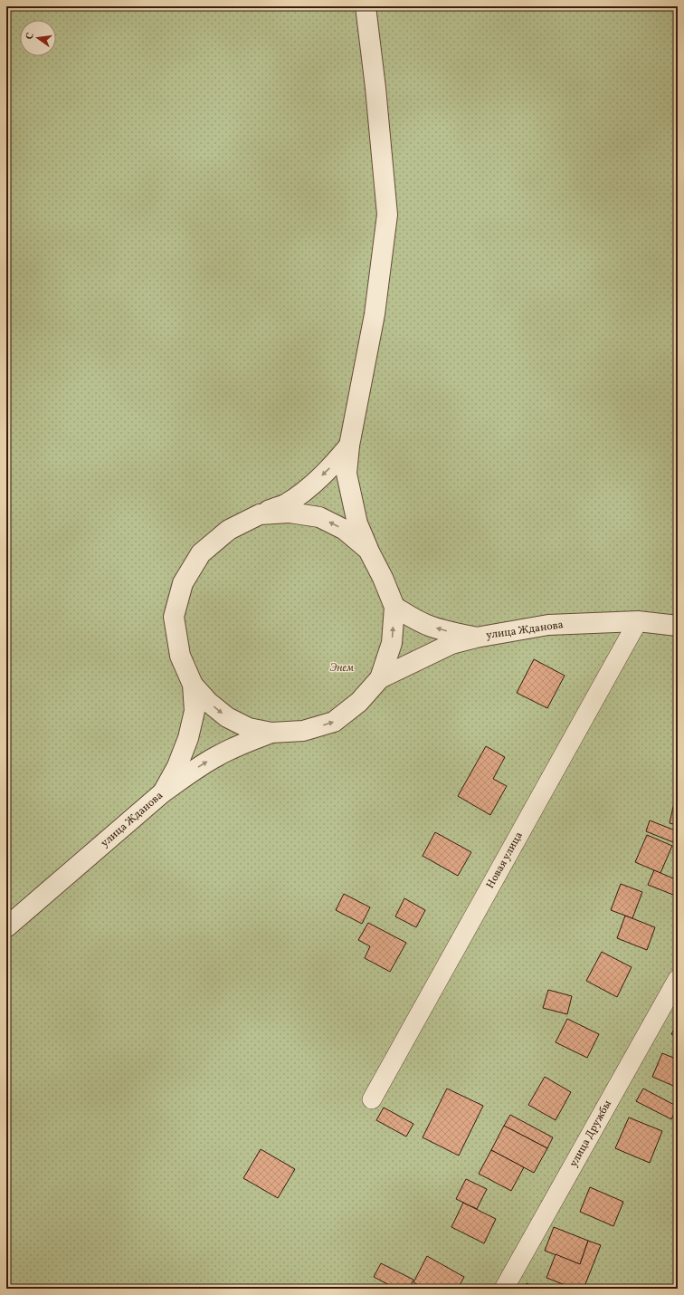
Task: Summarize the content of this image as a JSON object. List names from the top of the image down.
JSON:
{
  "streets": {
    "street": ["улица Жданова", "Новая улица", "улица Дружбы"]
  },
  "crossings": [
    ["улица Жданова", "Новая улица"]
  ],
  "parks": ["Энем"],
  "north": "left"
}
